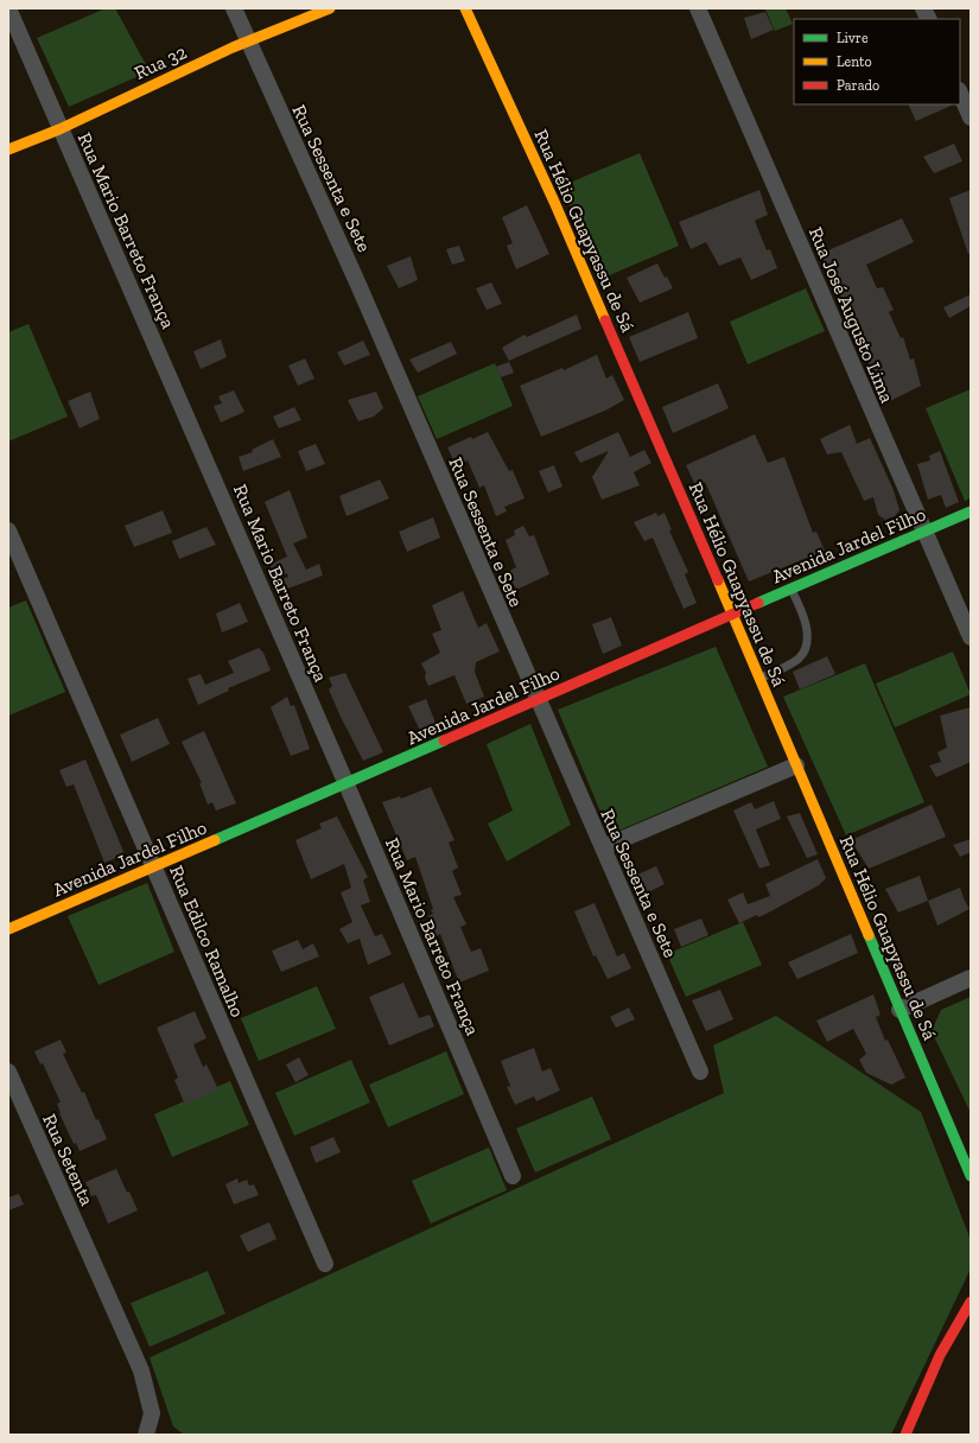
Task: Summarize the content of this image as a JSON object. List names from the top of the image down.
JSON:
{
  "streets": {
    "main road": ["Rua 32", "Rua Hélio Guapyassu de Sá", "Avenida Jardel Filho"],
    "street": [
      "Rua Sessenta e Sete",
      "Rua Mario Barreto França",
      "Rua José Augusto Lima",
      "Rua Edilco Ramalho",
      "Rua Setenta"
    ]
  },
  "crossings": [
    ["Rua 32", "Rua Sessenta e Sete"],
    ["Rua 32", "Rua Mario Barreto França"],
    ["Rua Sessenta e Sete", "Avenida Jardel Filho"],
    ["Rua Mario Barreto França", "Avenida Jardel Filho"],
    ["Rua Hélio Guapyassu de Sá", "Avenida Jardel Filho"],
    ["Rua José Augusto Lima", "Avenida Jardel Filho"],
    ["Avenida Jardel Filho", "Rua Edilco Ramalho"]
  ],
  "legend": ["Livre", "Lento", "Parado"]
}
